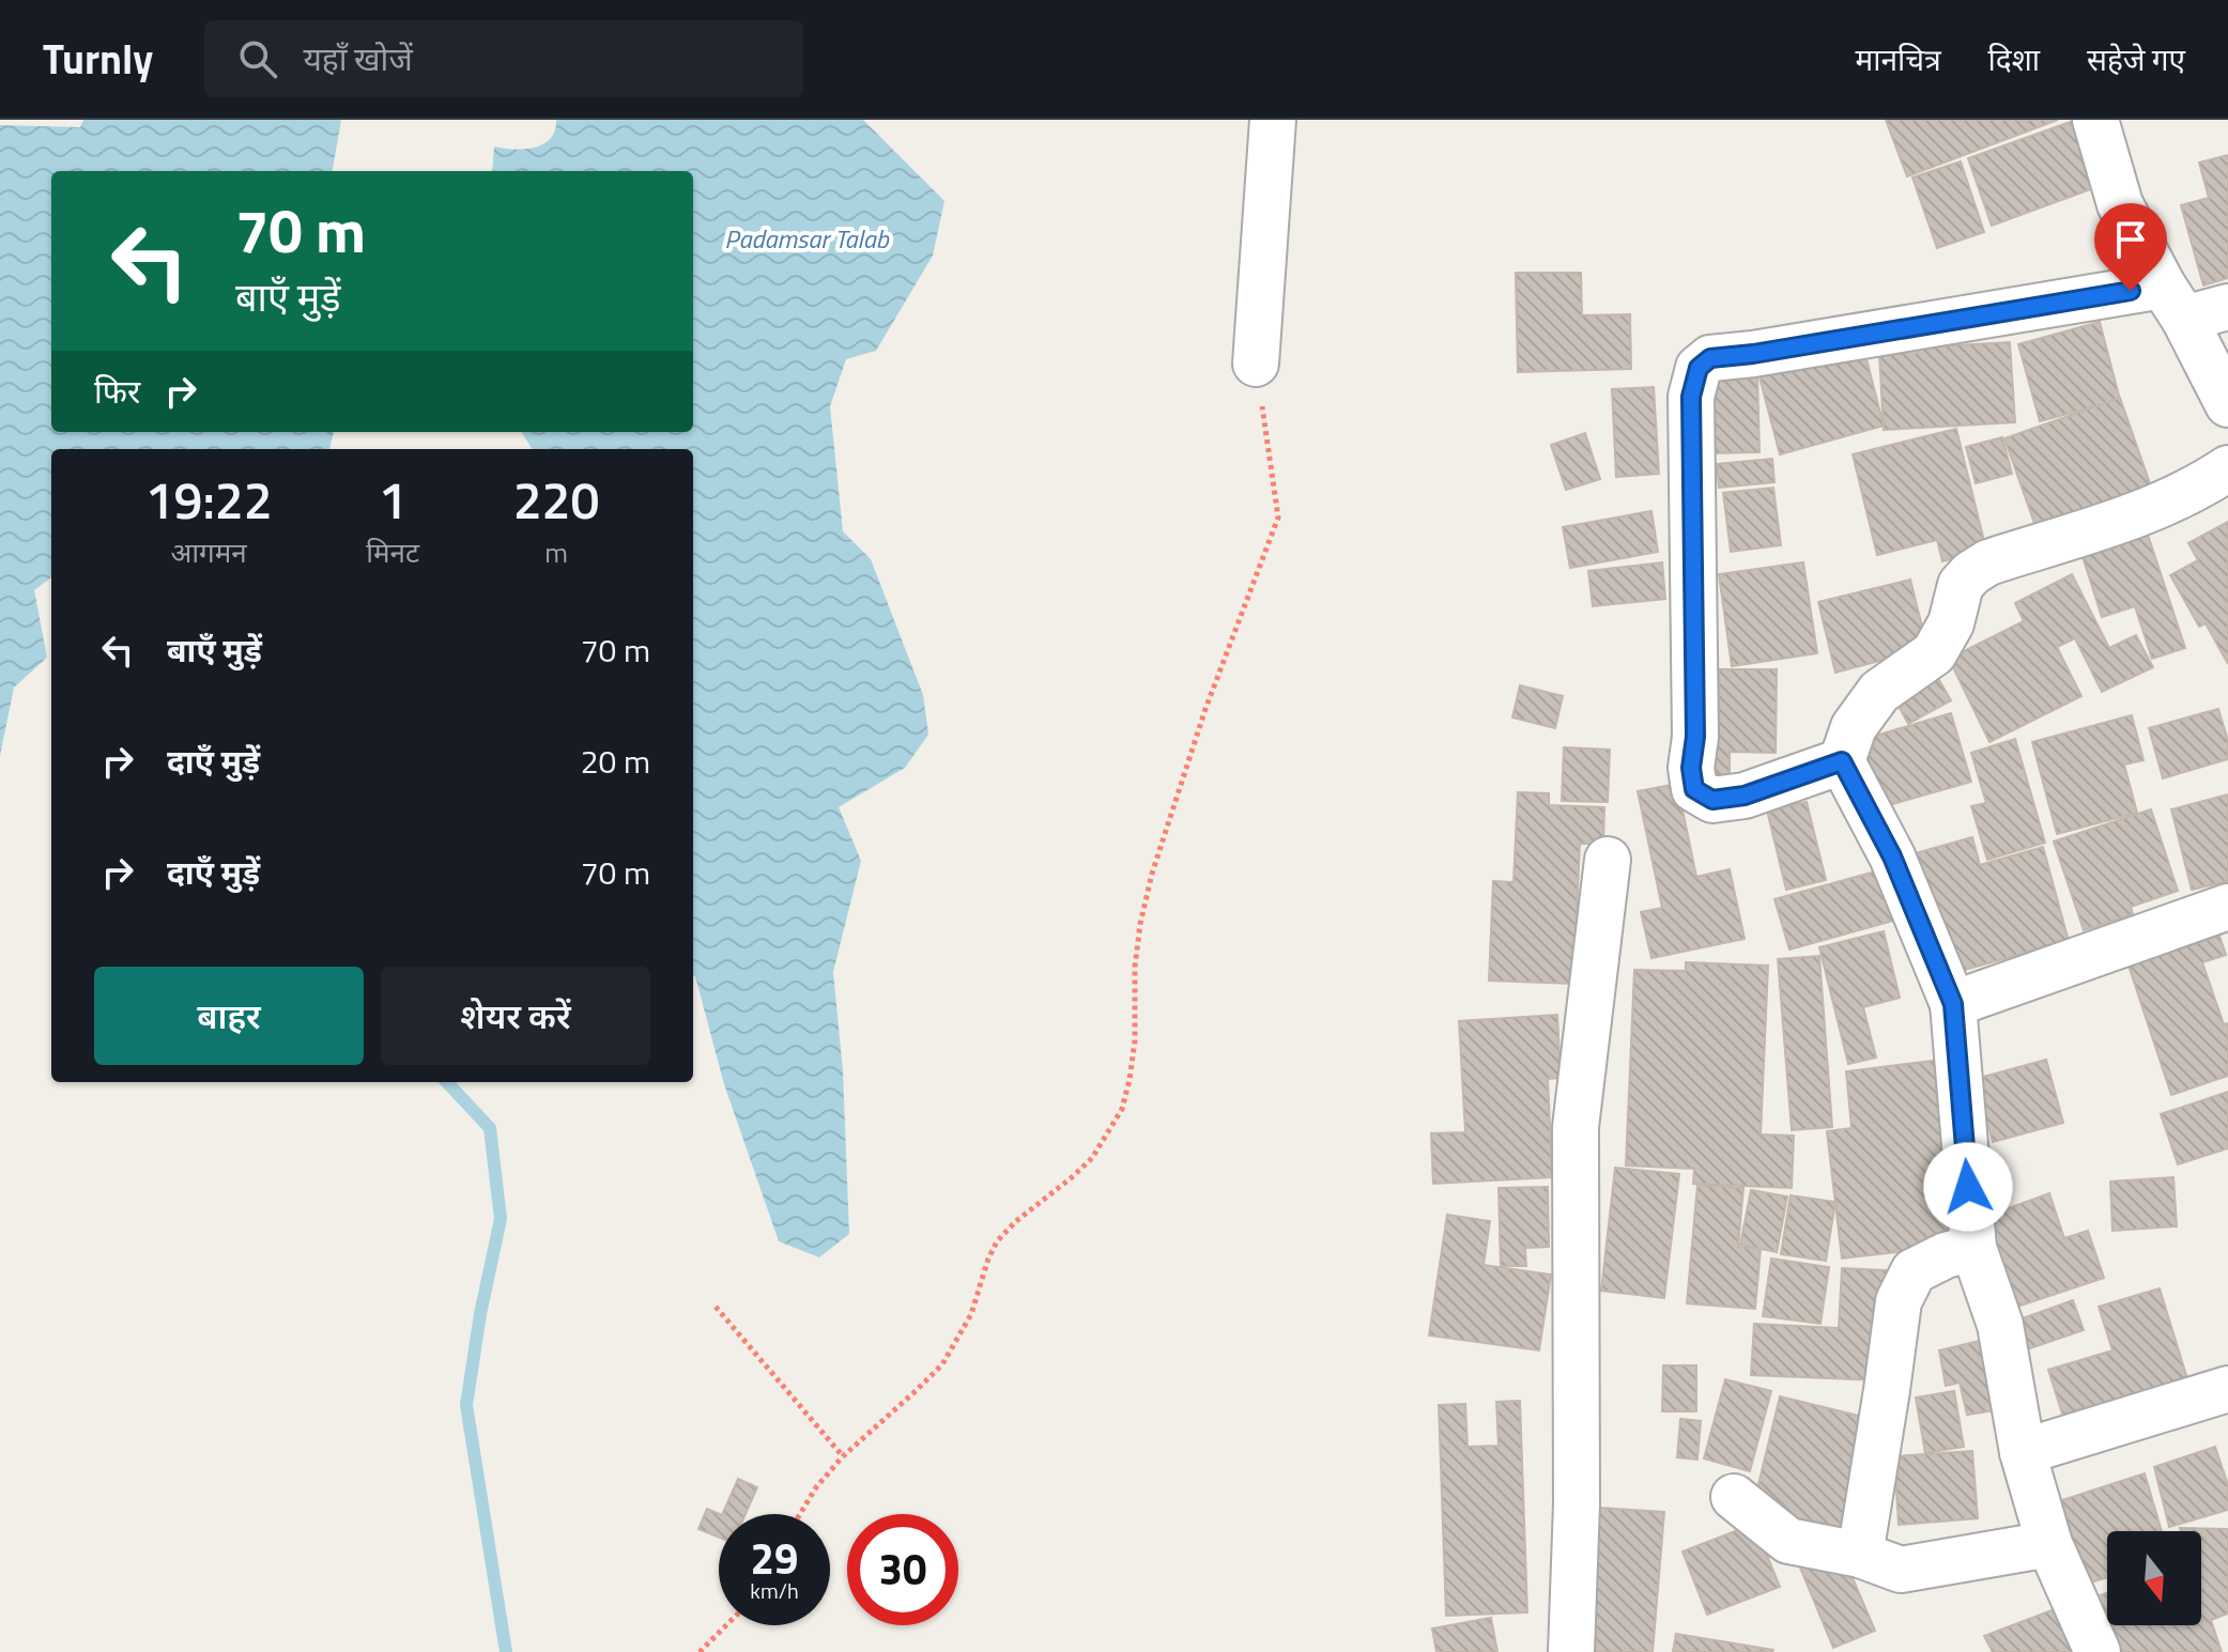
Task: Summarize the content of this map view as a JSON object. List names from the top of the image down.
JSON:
{
  "water": ["Padamsar Talab"],
  "north": "bottom",
  "page": {
    "header": "Turnly",
    "search": "यहाँ खोजें",
    "nav": ["मानचित्र", "दिशा", "सहेजे गए"],
    "turn": ["70 m", "बाएँ मुड़ें"],
    "then": "फिर",
    "eta": [
      "19:22",
      "आगमन",
      "1",
      "मिनट",
      "220",
      "m"
    ],
    "list": [
      {
        "name": "बाएँ मुड़ें",
        "value": "70 m"
      },
      {
        "name": "दाएँ मुड़ें",
        "value": "20 m"
      },
      {
        "name": "दाएँ मुड़ें",
        "value": "70 m"
      }
    ],
    "buttons": ["बाहर", "शेयर करें"],
    "speed": "29 km/h",
    "limit": "30"
  }
}
